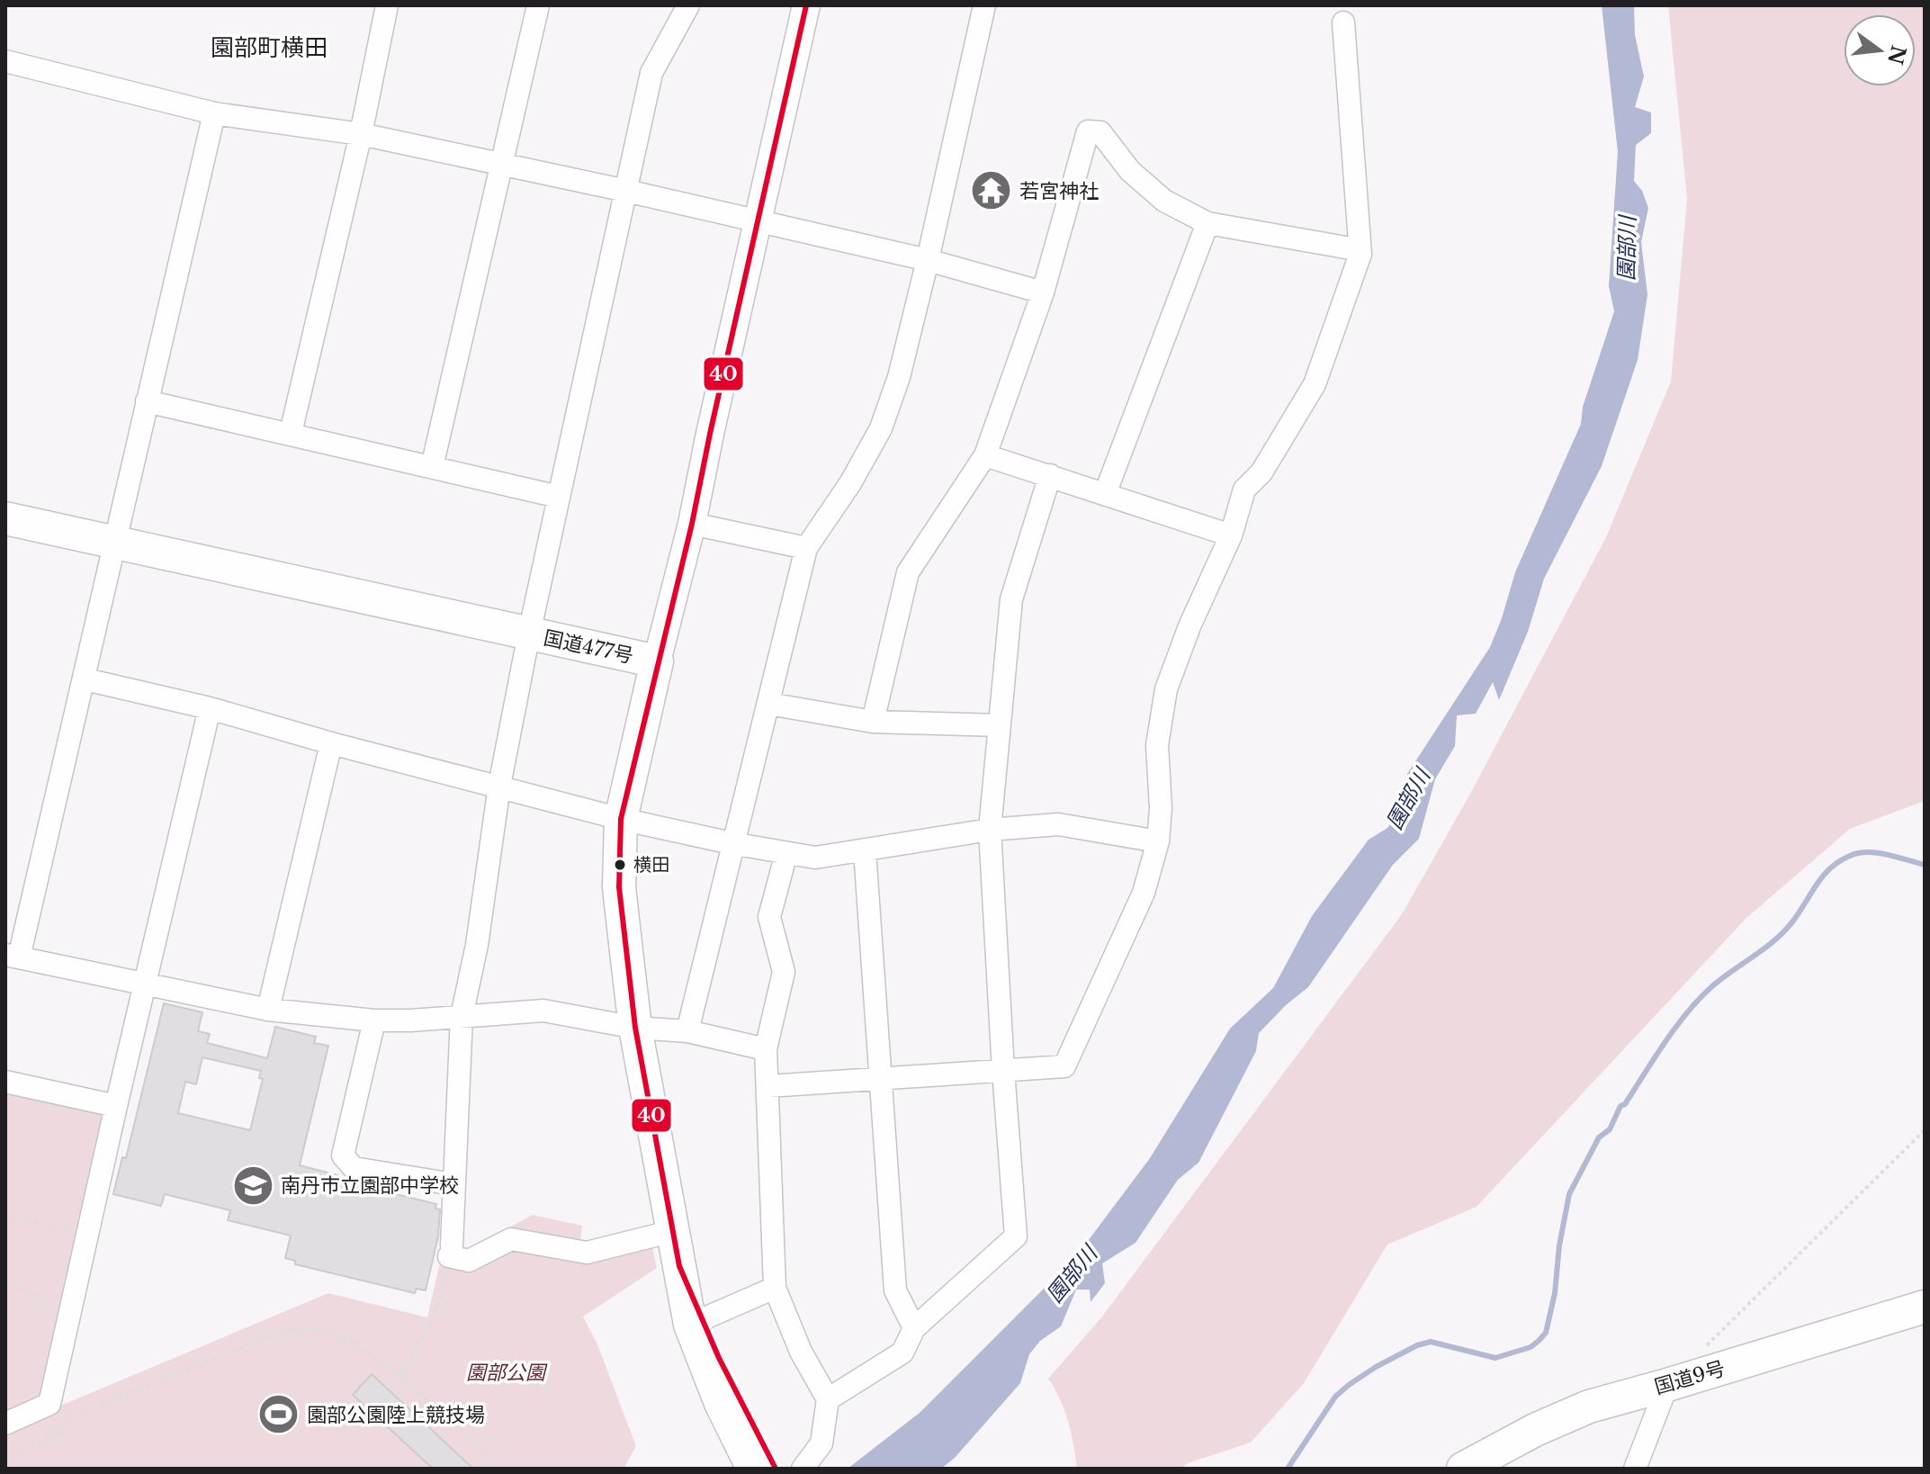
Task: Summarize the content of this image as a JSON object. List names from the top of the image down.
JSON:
{
  "streets": {
    "highway": ["国道477号", "国道9号"]
  },
  "districts": ["園部町横田"],
  "water": ["園部川"],
  "parks": ["園部公園"],
  "places": {
    "temple": ["若宮神社"],
    "other": ["横田"],
    "school or university": ["南丹市立園部中学校"],
    "sports": ["園部公園陸上競技場"]
  },
  "lines": ["transit line 40"],
  "north": "right"
}
